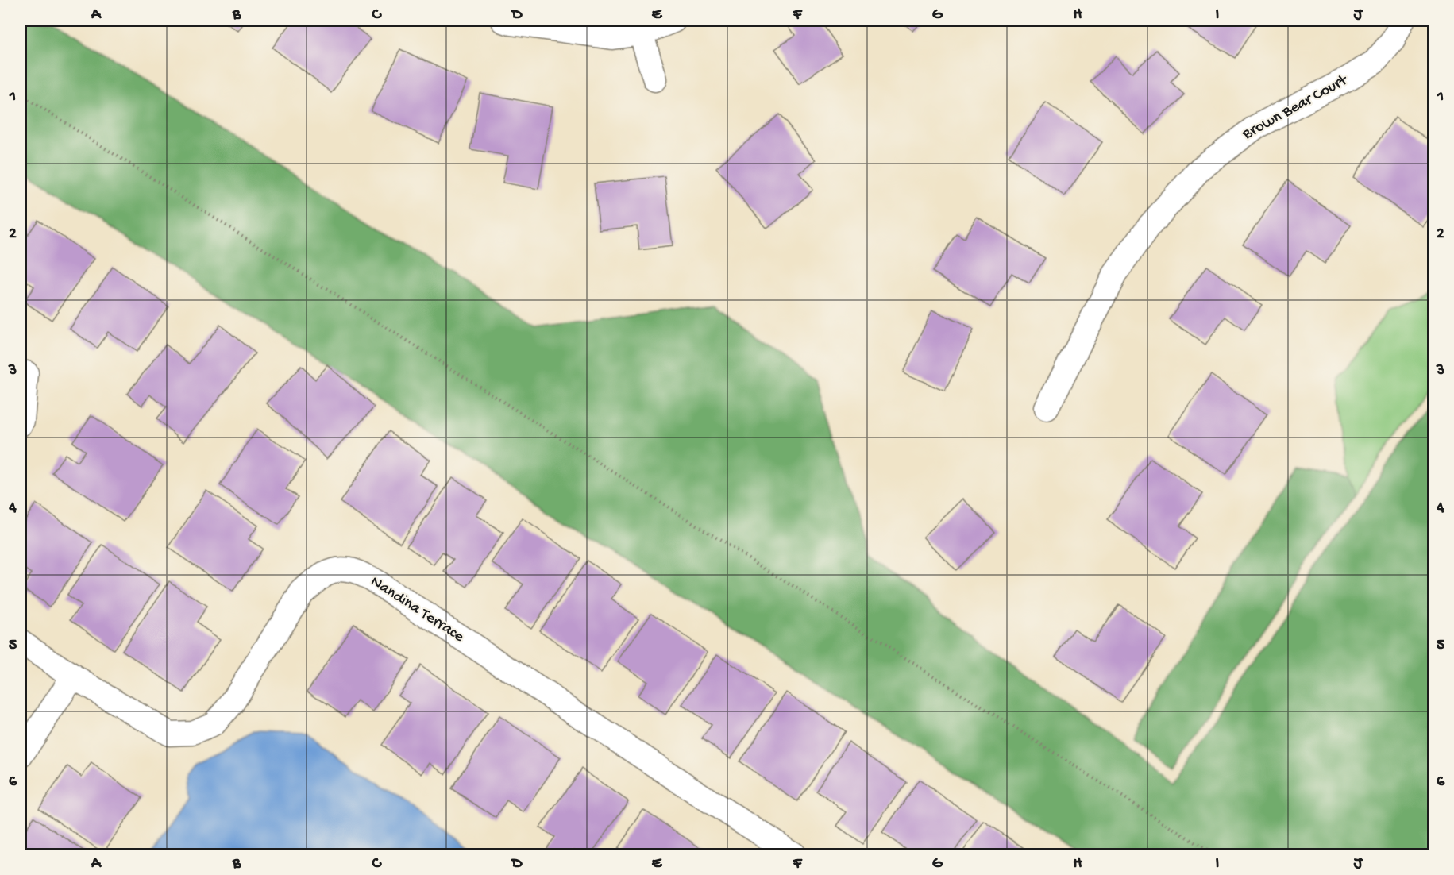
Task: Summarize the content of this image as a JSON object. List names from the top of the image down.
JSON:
{
  "streets": {
    "street": ["Brown Bear Court", "Nandina Terrace"]
  },
  "grid": {
    "columns": [
      "A",
      "B",
      "C",
      "D",
      "E",
      "F",
      "G",
      "H",
      "I",
      "J"
    ],
    "rows": [
      "1",
      "2",
      "3",
      "4",
      "5",
      "6"
    ]
  }
}
